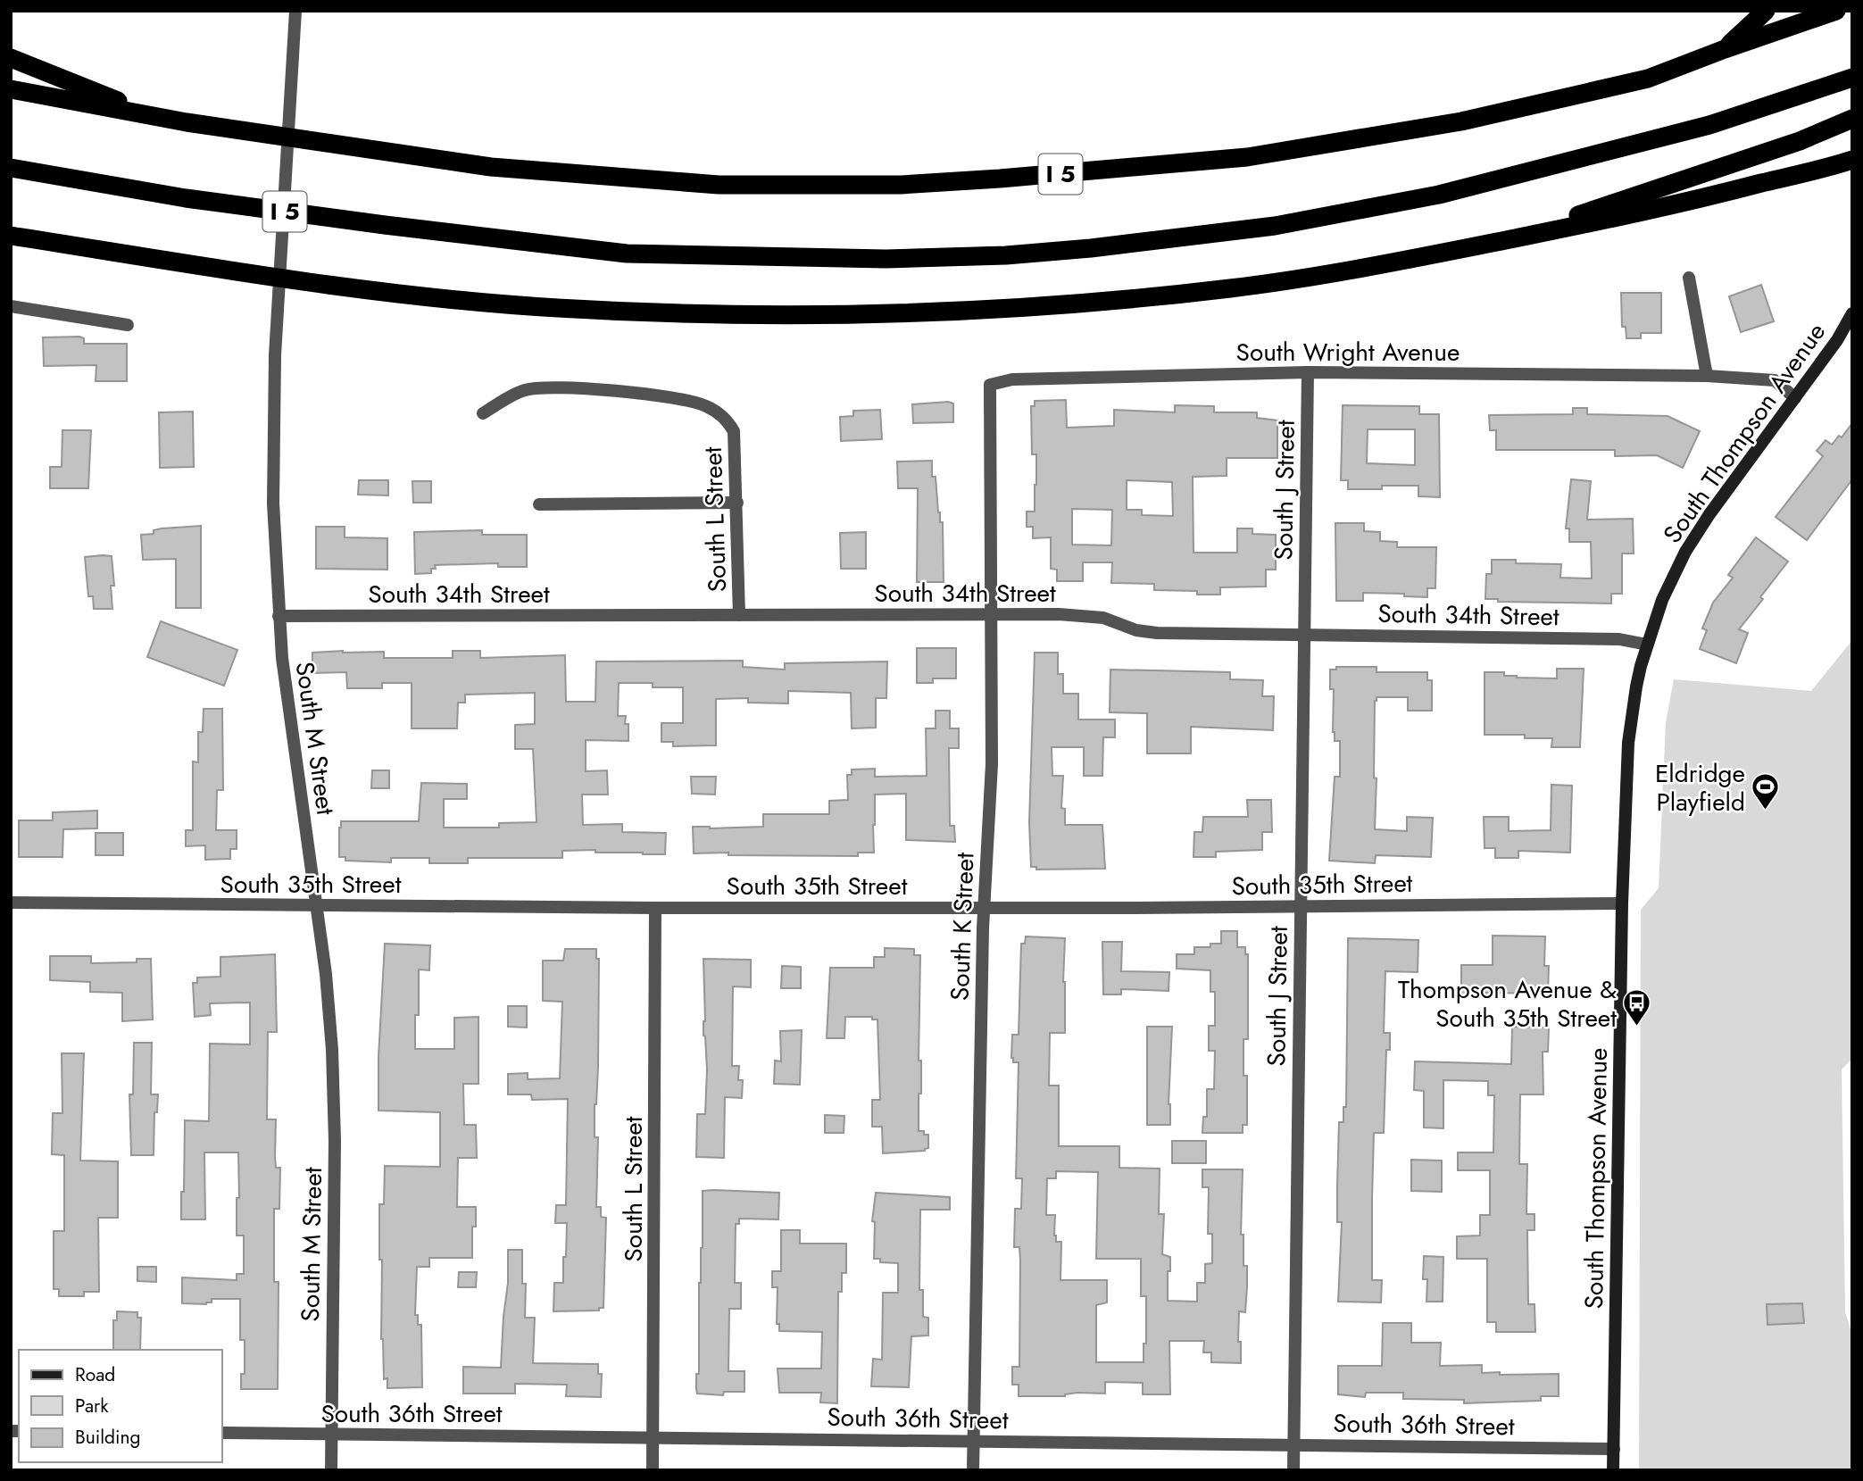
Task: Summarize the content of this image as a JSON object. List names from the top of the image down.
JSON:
{
  "streets": {
    "highway": ["I 5"],
    "main road": ["South Thompson Avenue"],
    "street": [
      "South Wright Avenue",
      "South J Street",
      "South L Street",
      "South 34th Street",
      "South M Street",
      "South 35th Street",
      "South K Street",
      "South 36th Street"
    ]
  },
  "crossings": [
    ["South Wright Avenue", "South Thompson Avenue"],
    ["South Wright Avenue", "South J Street"],
    ["South Wright Avenue", "South K Street"],
    ["South Thompson Avenue", "South 34th Street"],
    ["South Thompson Avenue", "South 35th Street"],
    ["South Thompson Avenue", "South 36th Street"],
    ["South J Street", "South 34th Street"],
    ["South J Street", "South 35th Street"],
    ["South J Street", "South 36th Street"],
    ["South L Street", "South 34th Street"],
    ["South L Street", "South 35th Street"],
    ["South L Street", "South 36th Street"],
    ["South 34th Street", "South M Street"],
    ["South 34th Street", "South K Street"],
    ["South M Street", "South 35th Street"],
    ["South M Street", "South 36th Street"],
    ["South 35th Street", "South K Street"],
    ["South K Street", "South 36th Street"]
  ],
  "places": {
    "sports": ["Eldridge Playfield"],
    "bus stop": ["Thompson Avenue & South 35th Street"]
  },
  "legend": ["Road", "Park", "Building"]
}
